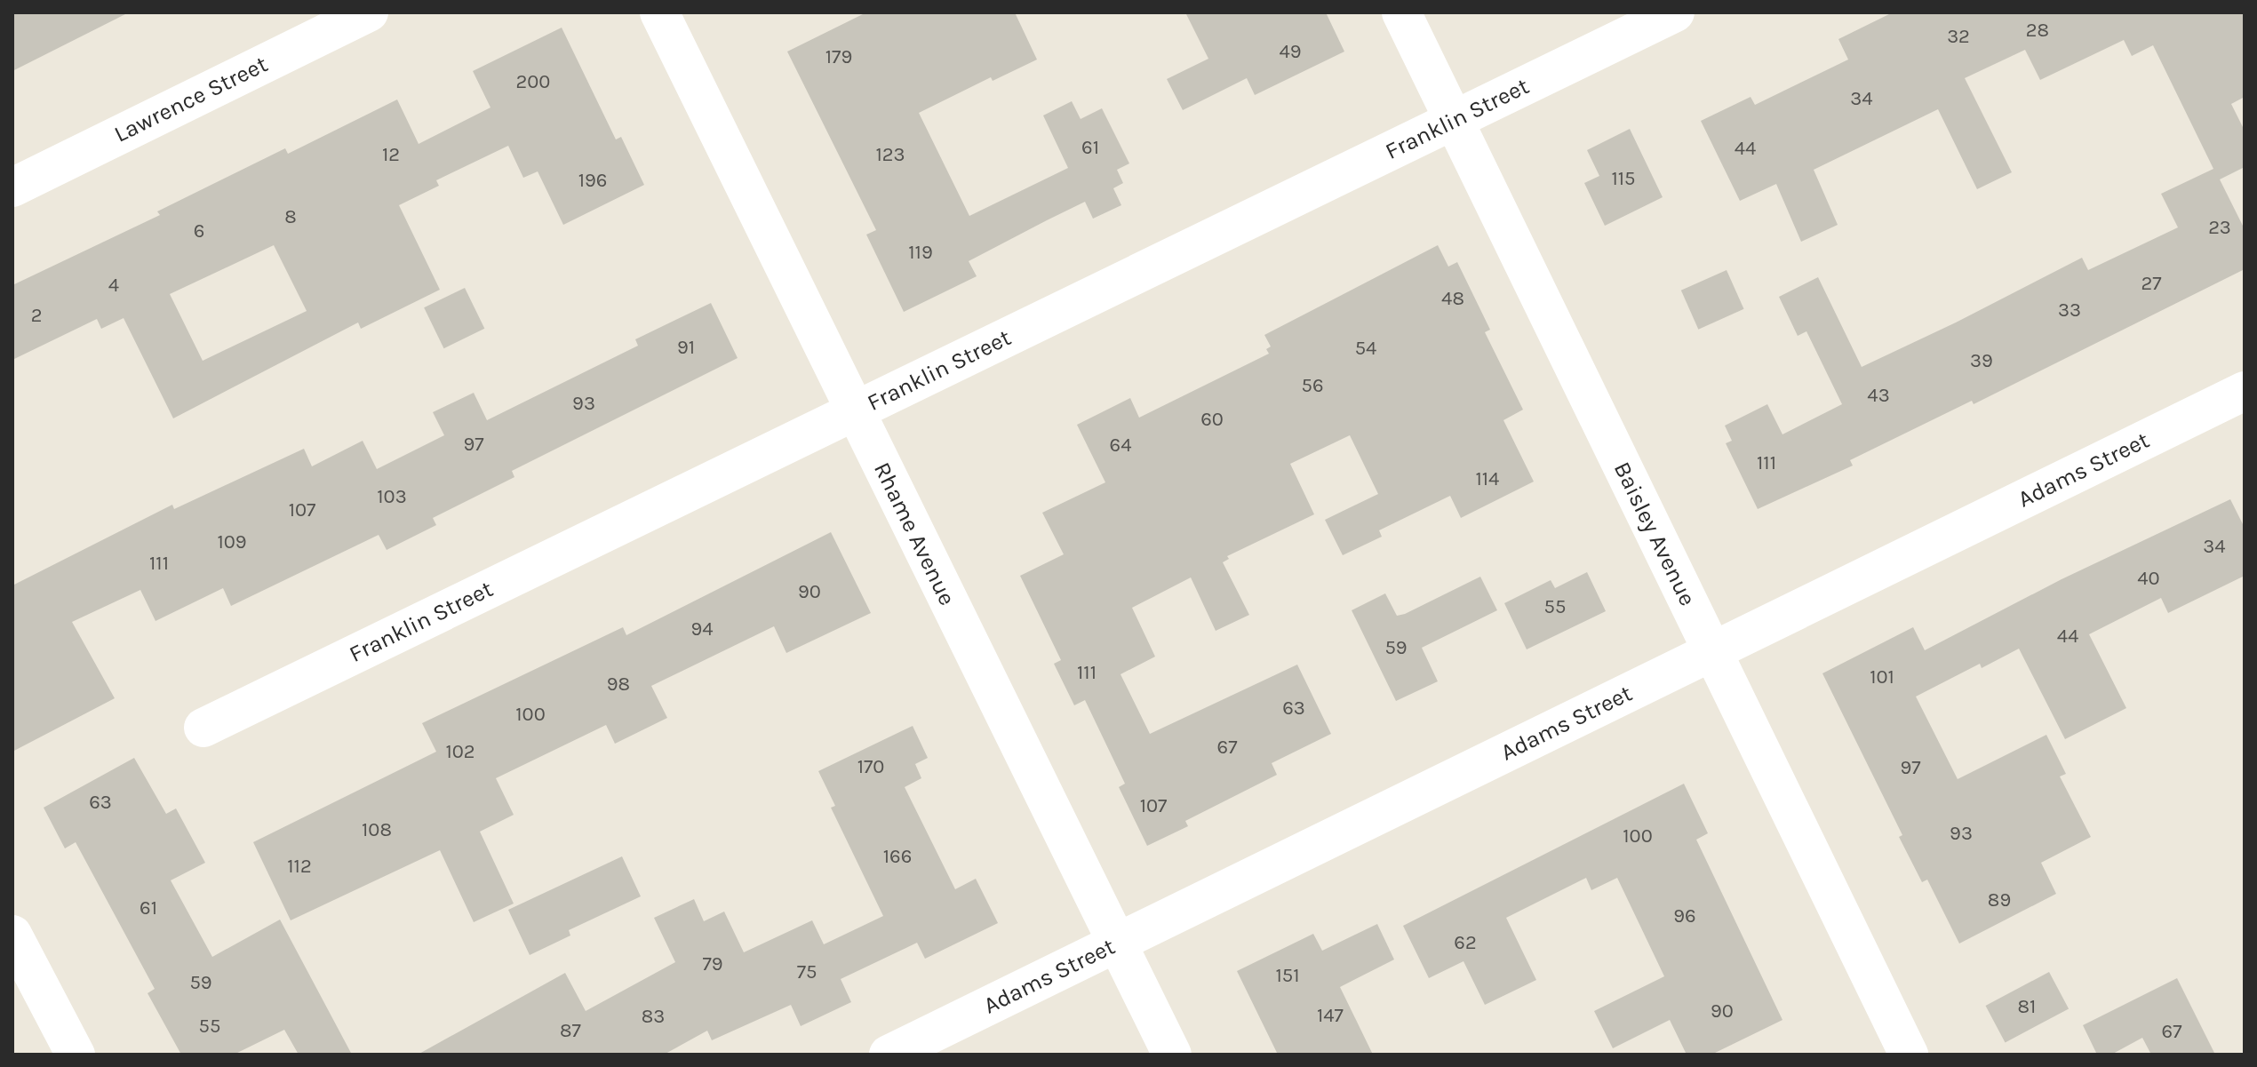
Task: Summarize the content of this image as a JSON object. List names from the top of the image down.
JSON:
{
  "streets": {
    "street": [
      "Lawrence Street",
      "Franklin Street",
      "Adams Street",
      "Rhame Avenue",
      "Baisley Avenue"
    ]
  },
  "crossings": [
    ["Franklin Street", "Rhame Avenue"],
    ["Franklin Street", "Baisley Avenue"],
    ["Adams Street", "Rhame Avenue"],
    ["Adams Street", "Baisley Avenue"]
  ],
  "house_numbers": [
    "28",
    "32",
    "49",
    "179",
    "200",
    "34",
    "61",
    "44",
    "12",
    "123",
    "115",
    "196",
    "8",
    "23",
    "6",
    "119",
    "27",
    "4",
    "48",
    "33",
    "2",
    "91",
    "54",
    "39",
    "56",
    "43",
    "93",
    "60",
    "97",
    "64",
    "111",
    "114",
    "103",
    "107",
    "109",
    "34",
    "111",
    "40",
    "90",
    "55",
    "94",
    "44",
    "59",
    "111",
    "101",
    "98",
    "63",
    "100",
    "67",
    "102",
    "170",
    "97",
    "63",
    "107",
    "108",
    "93",
    "100",
    "166",
    "112",
    "89",
    "61",
    "96",
    "62",
    "79",
    "75",
    "151",
    "59",
    "81",
    "90",
    "147",
    "83",
    "55",
    "87",
    "67"
  ]
}
